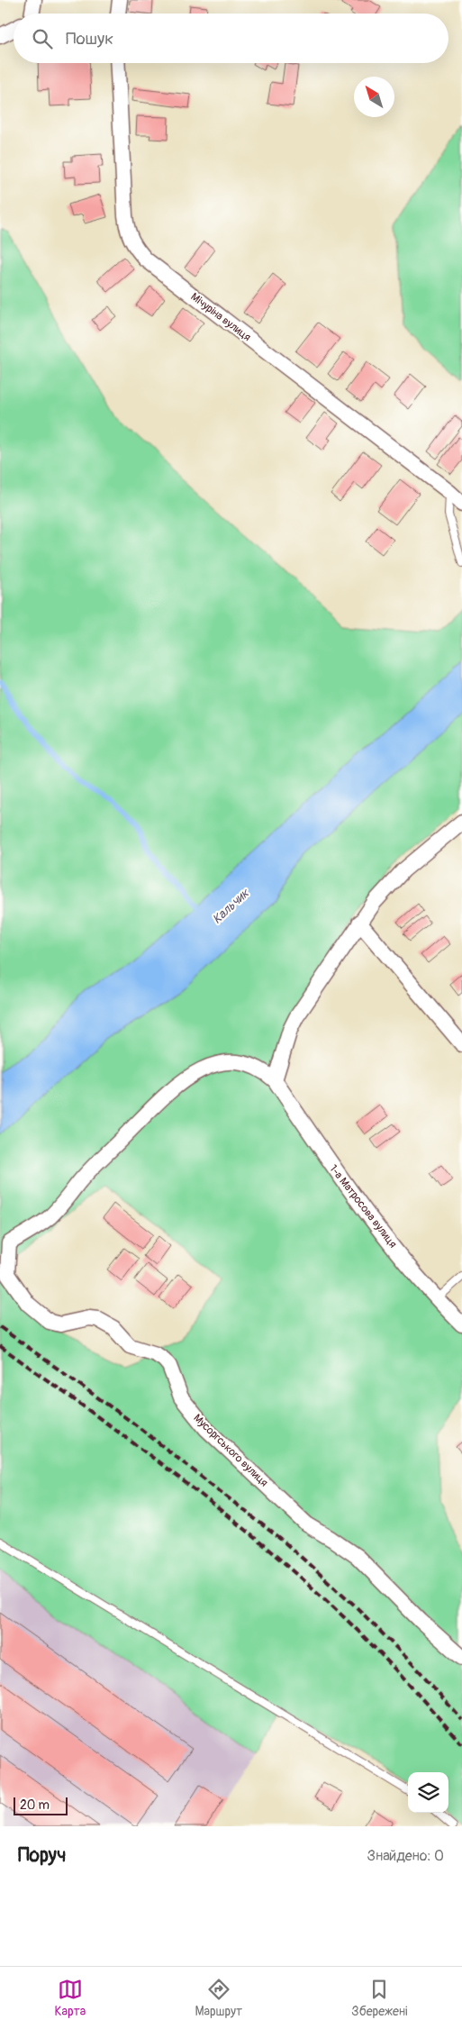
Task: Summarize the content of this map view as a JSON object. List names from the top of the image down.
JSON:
{
  "streets": {
    "street": ["Мічуріна вулиця", "1-а Матросова вулиця", "Мусоргського вулиця"]
  },
  "water": ["Кальчик"],
  "scale_bar": "20 m",
  "north": "top left",
  "page": {
    "search": "Пошук",
    "scale": "20 m",
    "heading": ["Поруч", "Знайдено: 0"],
    "nav": ["Карта", "Маршрут", "Збережені"]
  }
}
